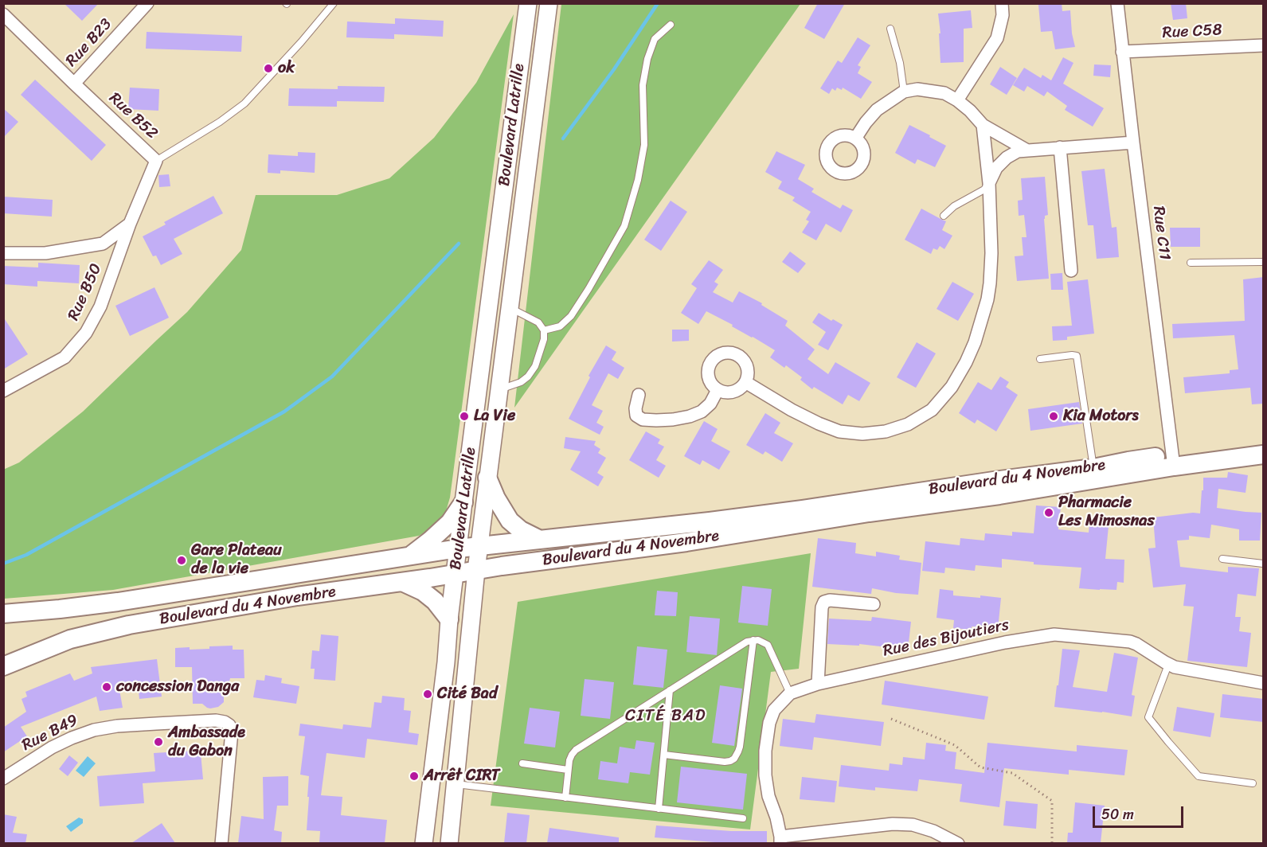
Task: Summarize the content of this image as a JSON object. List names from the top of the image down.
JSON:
{
  "streets": {
    "main road": ["Boulevard Latrille", "Boulevard du 4 Novembre"],
    "street": [
      "Rue C58",
      "Rue B23",
      "Rue B52",
      "Rue C11",
      "Rue B50",
      "Rue des Bijoutiers",
      "Rue B49"
    ]
  },
  "crossings": [
    ["Rue C58", "Rue C11"],
    ["Rue B23", "Rue B52"],
    ["Rue B52", "Rue B50"],
    ["Boulevard Latrille", "Boulevard du 4 Novembre"],
    ["Rue C11", "Boulevard du 4 Novembre"]
  ],
  "districts": ["CITÉ BAD"],
  "places": [
    "ok",
    "La Vie",
    "Kia Motors",
    "Pharmacie Les Mimosnas",
    "Gare Plateau de la vie",
    "concession Danga",
    "Cité Bad",
    "Ambassade du Gabon",
    "Arrêt CIRT"
  ],
  "scale_bar": "50 m"
}
